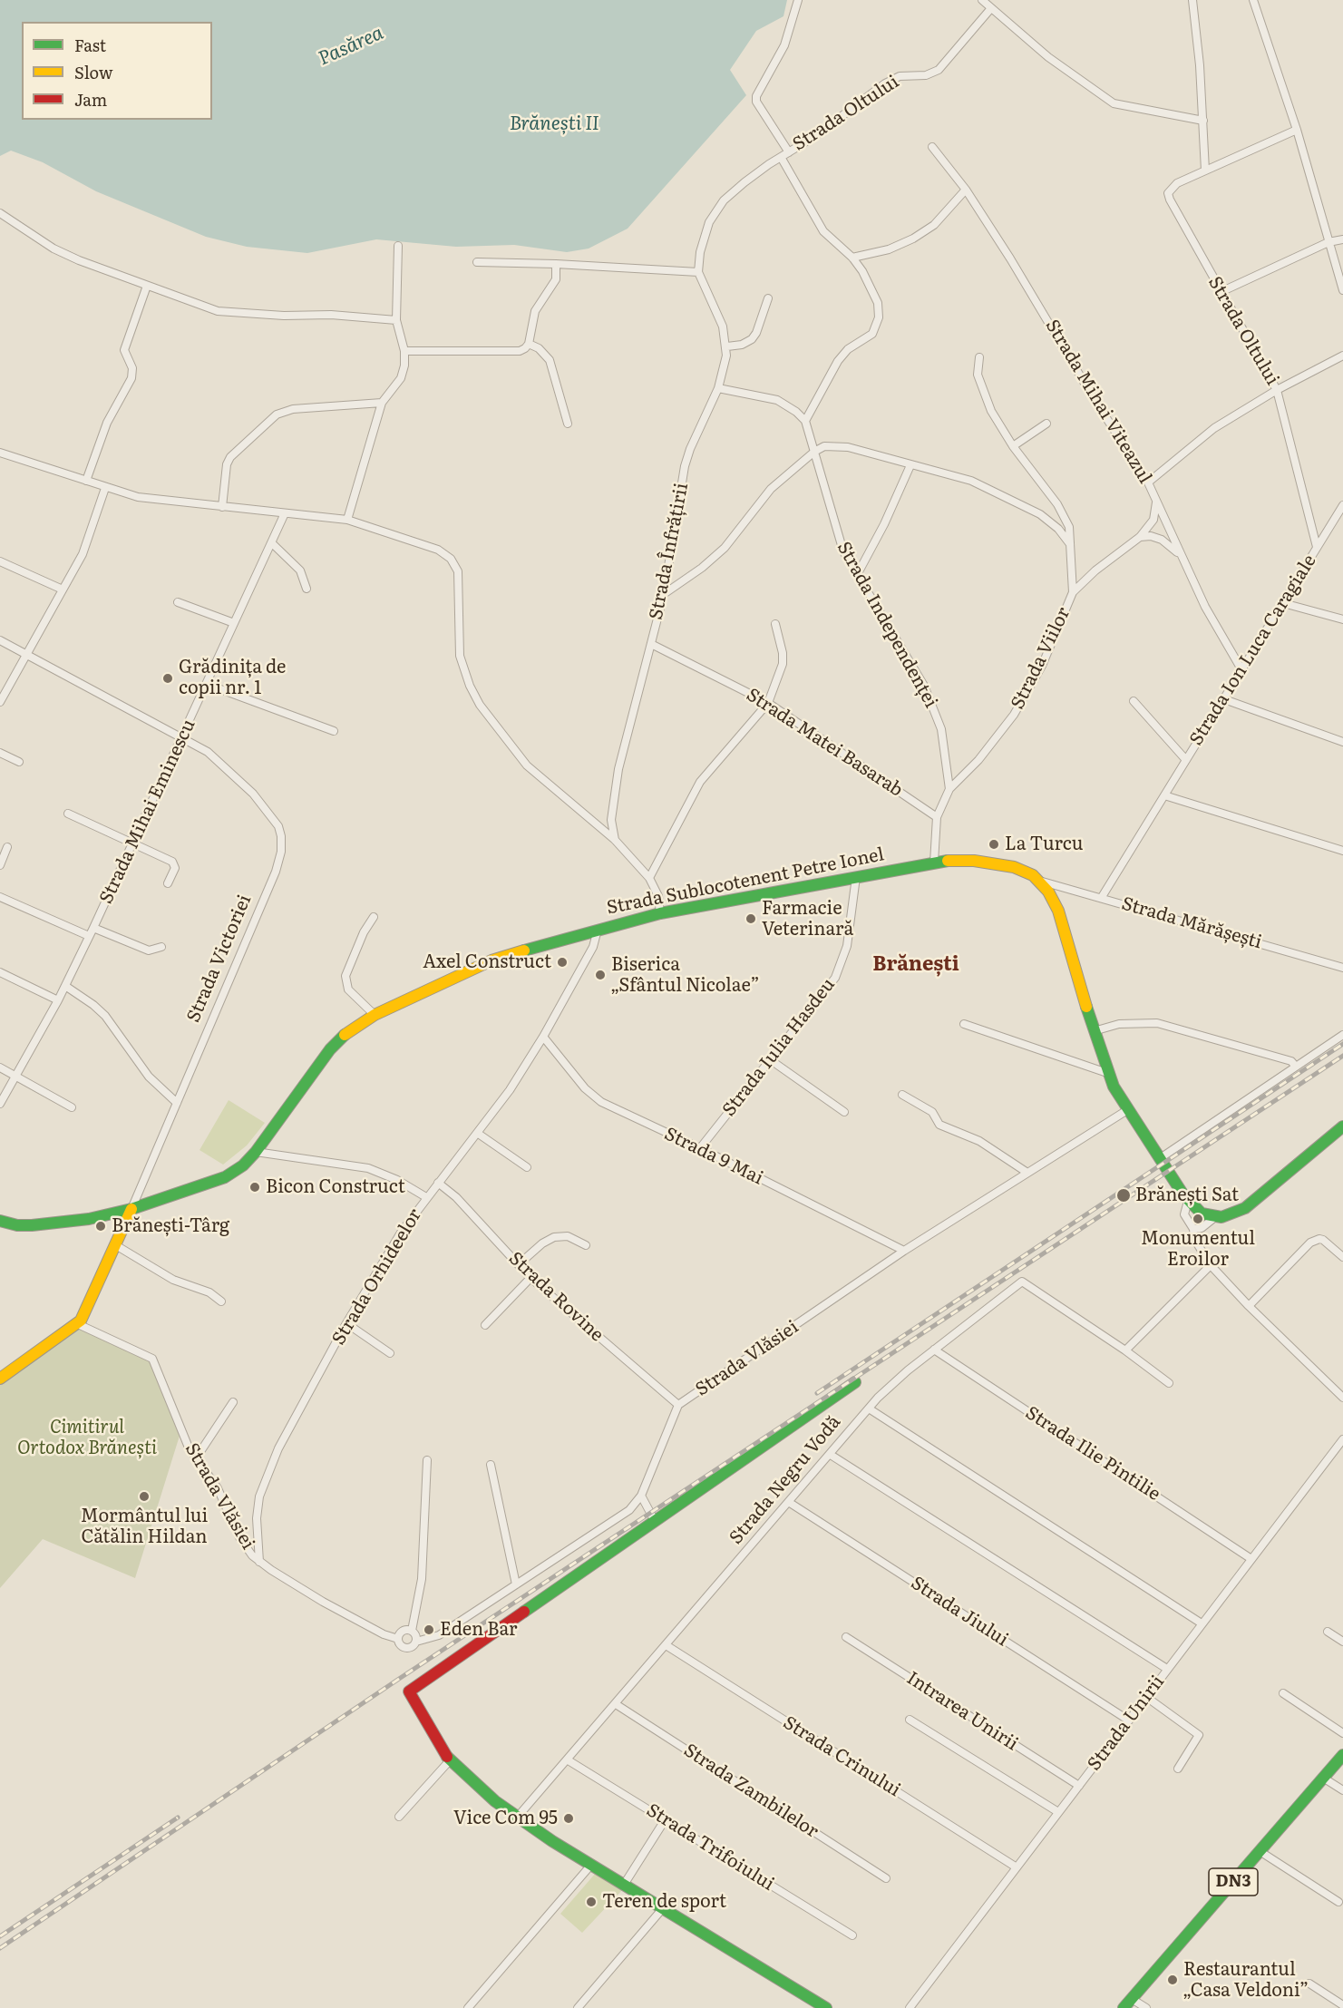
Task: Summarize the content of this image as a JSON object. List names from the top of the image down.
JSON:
{
  "streets": {
    "main road": ["Strada Sublocotenent Petre Ionel", "Strada Victoriei", "DN3"],
    "street": [
      "Strada Oltului",
      "Strada Mihai Viteazul",
      "Strada Înfrățirii",
      "Strada Independenței",
      "Strada Ion Luca Caragiale",
      "Strada Viilor",
      "Strada Matei Basarab",
      "Strada Mihai Eminescu",
      "Strada Mărășești",
      "Strada Iulia Hasdeu",
      "Strada 9 Mai",
      "Strada Orhideelor",
      "Strada Rovine",
      "Strada Vlăsiei",
      "Strada Ilie Pintilie",
      "Strada Negru Vodă",
      "Strada Jiului",
      "Intrarea Unirii",
      "Strada Unirii",
      "Strada Crinului",
      "Strada Zambilelor",
      "Strada Trifoiului"
    ]
  },
  "crossings": [
    ["Strada Oltului", "Strada Ion Luca Caragiale"],
    ["Strada Mihai Viteazul", "Strada Ion Luca Caragiale"],
    ["Strada Mihai Viteazul", "Strada Viilor"],
    ["Strada Înfrățirii", "Strada Matei Basarab"],
    ["Strada Independenței", "Strada Viilor"],
    ["Strada Ion Luca Caragiale", "Strada Mărășești"],
    ["Strada Mihai Eminescu", "Strada Victoriei"],
    ["Strada Sublocotenent Petre Ionel", "Strada Mărășești"],
    ["Strada Sublocotenent Petre Ionel", "Strada Victoriei"],
    ["Strada Sublocotenent Petre Ionel", "Strada Iulia Hasdeu"],
    ["Strada Sublocotenent Petre Ionel", "Strada Orhideelor"],
    ["Strada Victoriei", "Strada Vlăsiei"],
    ["Strada Iulia Hasdeu", "Strada 9 Mai"],
    ["Strada 9 Mai", "Strada Orhideelor"],
    ["Strada 9 Mai", "Strada Vlăsiei"],
    ["Strada Orhideelor", "Strada Rovine"],
    ["Strada Orhideelor", "Strada Vlăsiei"],
    ["Strada Rovine", "Strada Vlăsiei"],
    ["Strada Ilie Pintilie", "Strada Negru Vodă"],
    ["Strada Ilie Pintilie", "Strada Unirii"],
    ["Strada Negru Vodă", "Strada Jiului"],
    ["Strada Negru Vodă", "Strada Crinului"],
    ["Strada Negru Vodă", "Strada Zambilelor"],
    ["Strada Negru Vodă", "Strada Trifoiului"],
    ["Strada Jiului", "Strada Unirii"],
    ["Intrarea Unirii", "Strada Unirii"],
    ["Strada Unirii", "Strada Crinului"]
  ],
  "districts": ["Brănești"],
  "water": ["Pasărea", "Brănești II"],
  "parks": ["Cimitirul Ortodox Brănești"],
  "places": [
    "Grădinița de copii nr. 1",
    "La Turcu",
    "Farmacie Veterinară",
    "Axel Construct",
    "Biserica „Sfântul Nicolae”",
    "Bicon Construct",
    "Brănești Sat",
    "Monumentul Eroilor",
    "Brănești-Târg",
    "Mormântul lui Cătălin Hildan",
    "Eden Bar",
    "Vice Com 95",
    "Teren de sport",
    "Restaurantul „Casa Veldoni”"
  ],
  "legend": ["Fast", "Slow", "Jam"]
}
